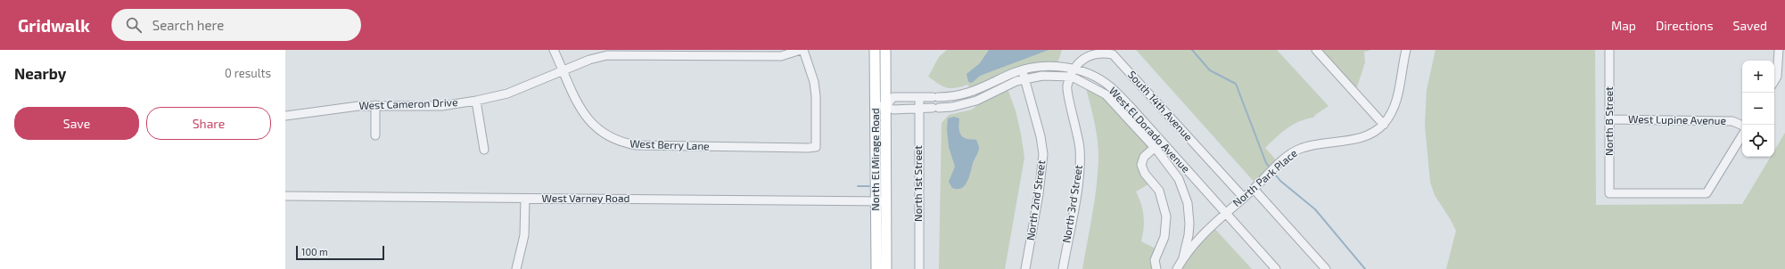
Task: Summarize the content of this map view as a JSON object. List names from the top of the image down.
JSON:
{
  "streets": {
    "main road": ["North El Mirage Road"],
    "street": [
      "West Cameron Drive",
      "South 14th Avenue",
      "West Lupine Avenue",
      "North B Street",
      "West El Dorado Avenue",
      "West Berry Lane",
      "North Park Place",
      "North 1st Street",
      "West Varney Road",
      "North 2nd Street",
      "North 3rd Street"
    ]
  },
  "crossings": [
    ["West Cameron Drive", "West Berry Lane"],
    ["South 14th Avenue", "West El Dorado Avenue"],
    ["South 14th Avenue", "North Park Place"],
    ["South 14th Avenue", "North 3rd Street"],
    ["West Lupine Avenue", "North B Street"],
    ["West El Dorado Avenue", "North El Mirage Road"],
    ["West El Dorado Avenue", "North Park Place"],
    ["West El Dorado Avenue", "North 1st Street"],
    ["West El Dorado Avenue", "North 2nd Street"],
    ["West El Dorado Avenue", "North 3rd Street"],
    ["North El Mirage Road", "West Varney Road"]
  ],
  "scale_bar": "100 m",
  "page": {
    "header": "Gridwalk",
    "search": "Search here",
    "nav": ["Map", "Directions", "Saved"],
    "heading": ["Nearby", "0 results"],
    "map_buttons": ["+", "−"],
    "buttons": ["Save", "Share"],
    "scale": "100 m"
  }
}
